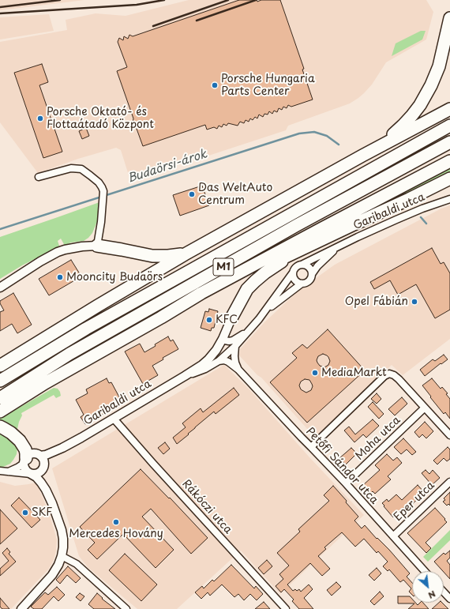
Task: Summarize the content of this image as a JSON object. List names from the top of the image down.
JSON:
{
  "streets": {
    "highway": ["M1"],
    "street": [
      "Garibaldi utca",
      "Moha utca",
      "Petőfi Sándor utca",
      "Eper utca",
      "Rákóczi utca"
    ]
  },
  "crossings": [
    ["Garibaldi utca", "Petőfi Sándor utca"],
    ["Garibaldi utca", "Rákóczi utca"],
    ["Moha utca", "Petőfi Sándor utca"],
    ["Petőfi Sándor utca", "Eper utca"]
  ],
  "water": ["Budaörsi-árok"],
  "places": [
    "Porsche Hungaria Parts Center",
    "Porsche Oktató- és Flottaátadó Központ",
    "Das WeltAuto Centrum",
    "Mooncity Budaörs",
    "Opel Fábián",
    "KFC",
    "MediaMarkt",
    "SKF",
    "Mercedes Hovány"
  ],
  "north": "bottom right"
}
